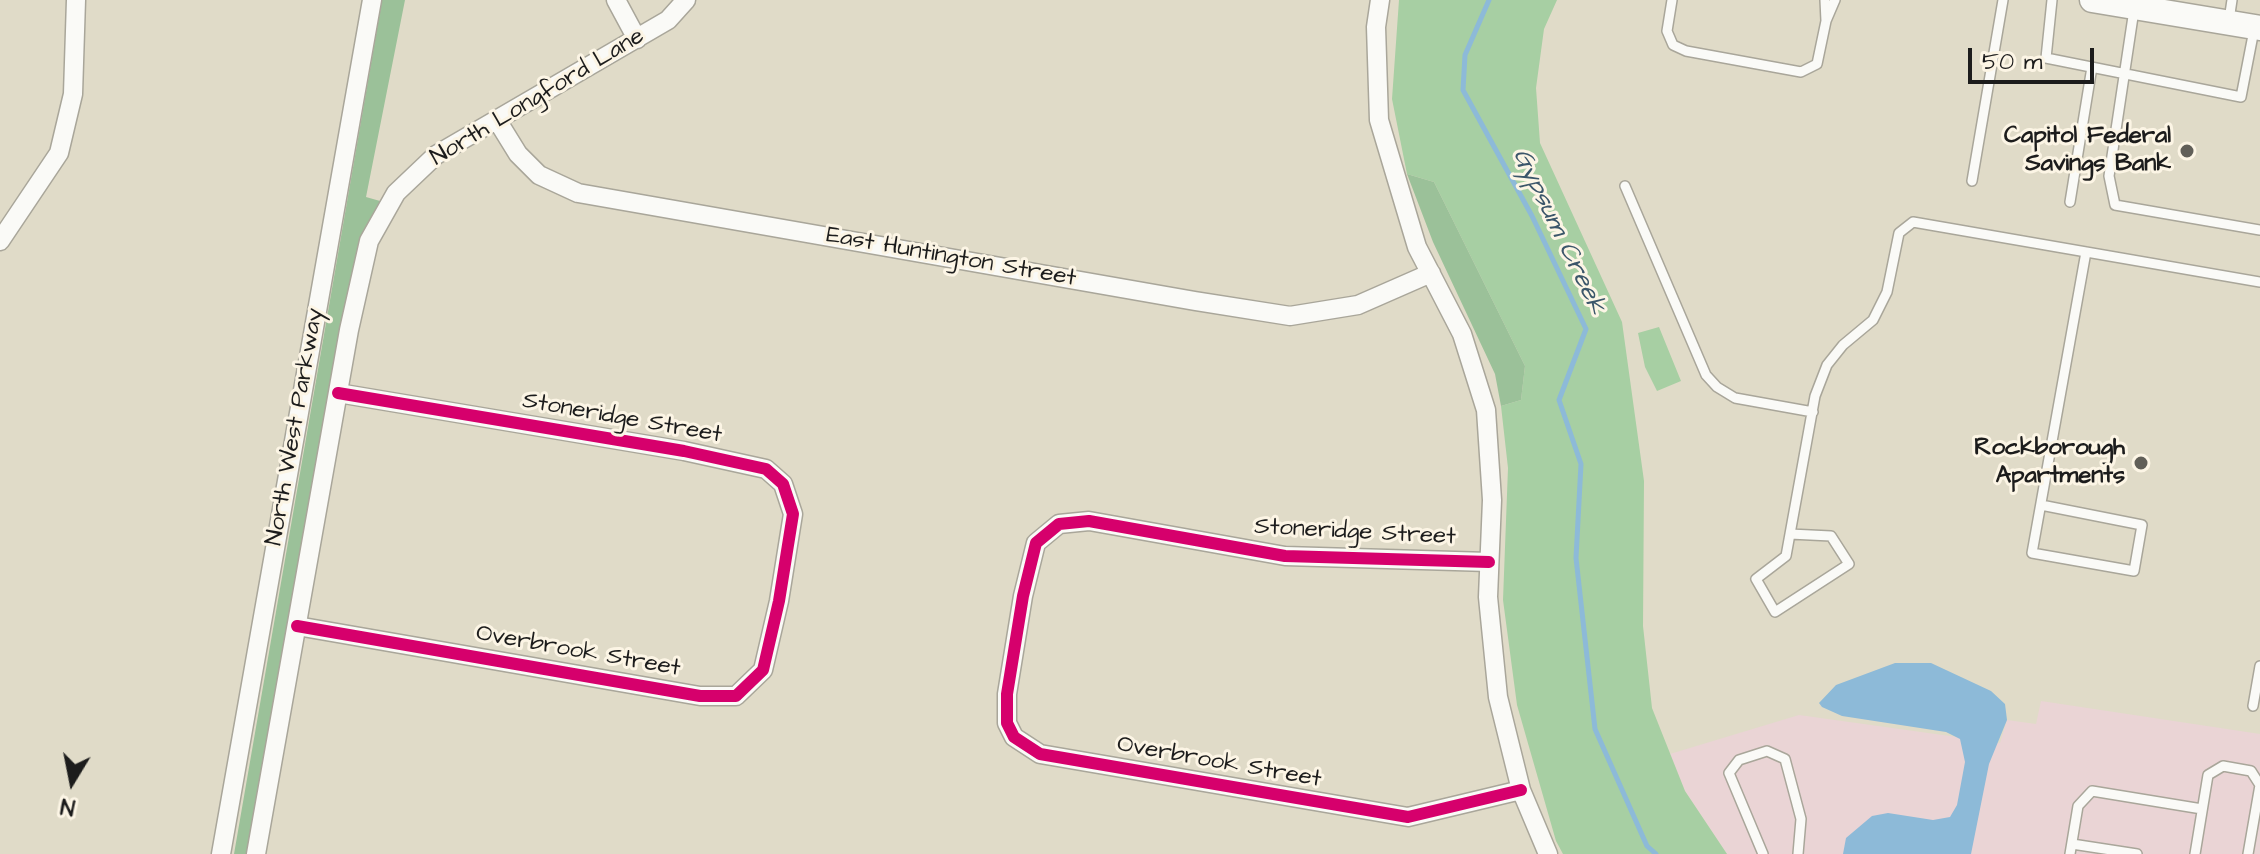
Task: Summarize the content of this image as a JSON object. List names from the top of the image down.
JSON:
{
  "streets": {
    "street": [
      "North Longford Lane",
      "East Huntington Street",
      "Stoneridge Street",
      "North West Parkway",
      "Overbrook Street"
    ]
  },
  "crossings": [
    ["North Longford Lane", "East Huntington Street"],
    ["North Longford Lane", "Stoneridge Street"],
    ["North Longford Lane", "Overbrook Street"],
    ["Stoneridge Street", "Overbrook Street"]
  ],
  "water": ["Gypsum Creek"],
  "places": ["Capitol Federal Savings Bank", "Rockborough Apartments"],
  "scale_bar": "50 m",
  "north": "bottom"
}
